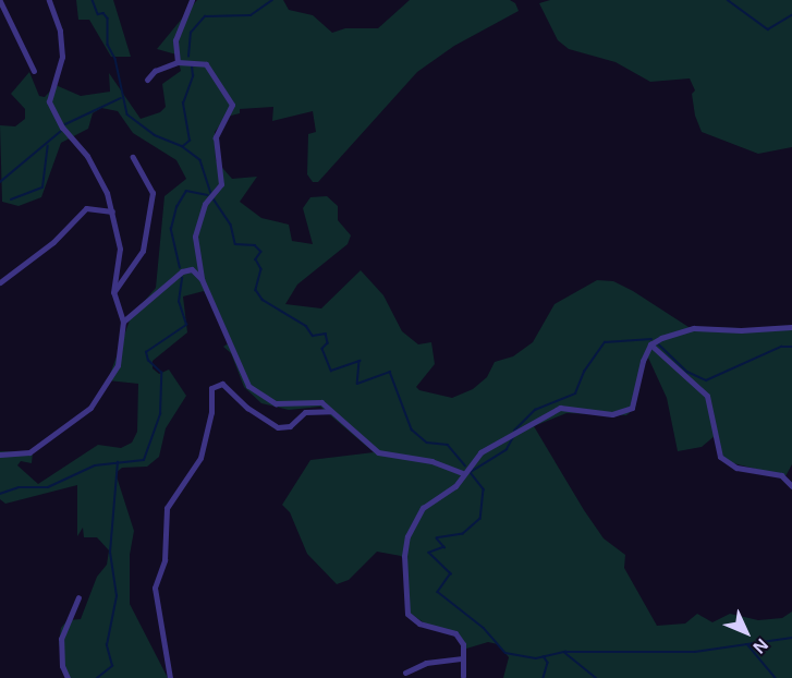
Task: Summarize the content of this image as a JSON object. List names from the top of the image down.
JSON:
{
  "north": "bottom right"
}
